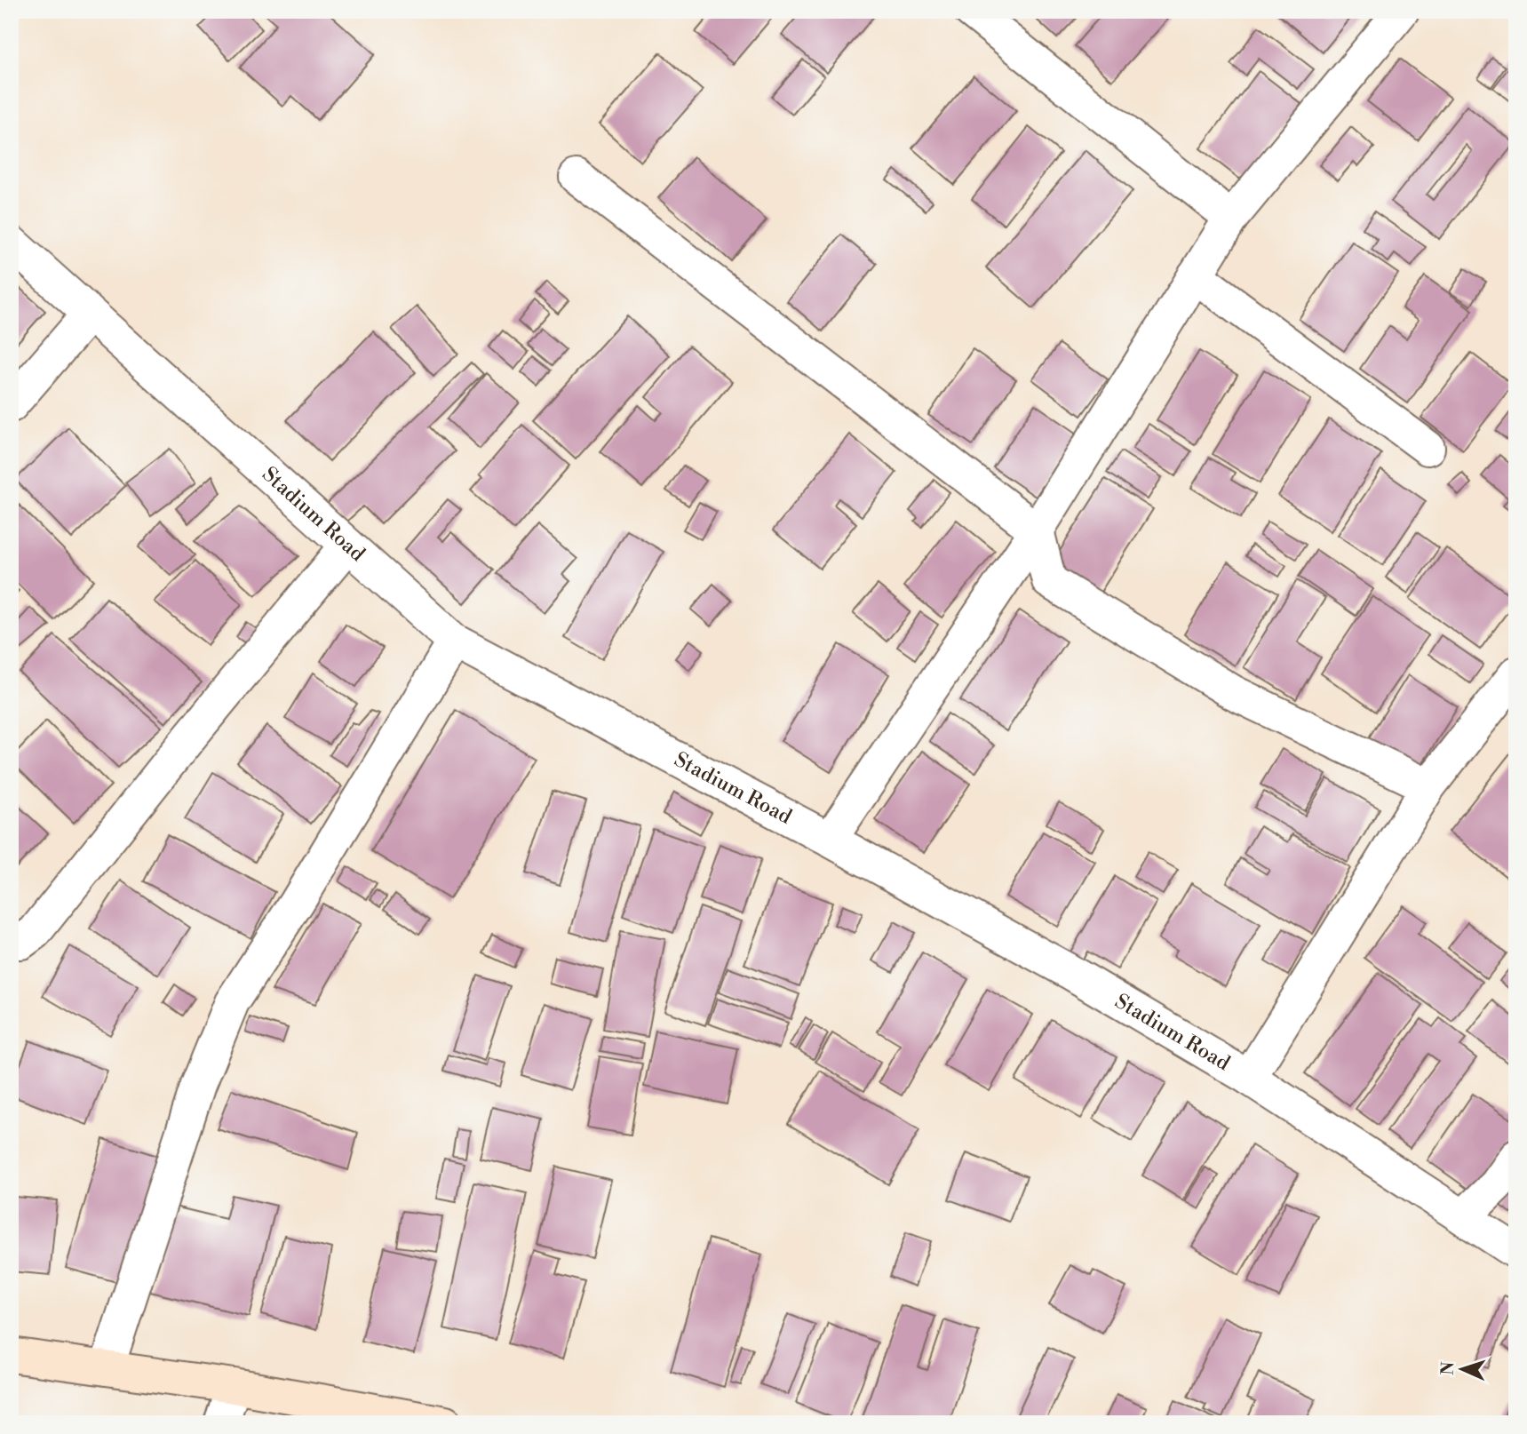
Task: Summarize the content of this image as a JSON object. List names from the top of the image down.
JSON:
{
  "streets": {
    "street": ["Stadium Road"]
  },
  "north": "left"
}
